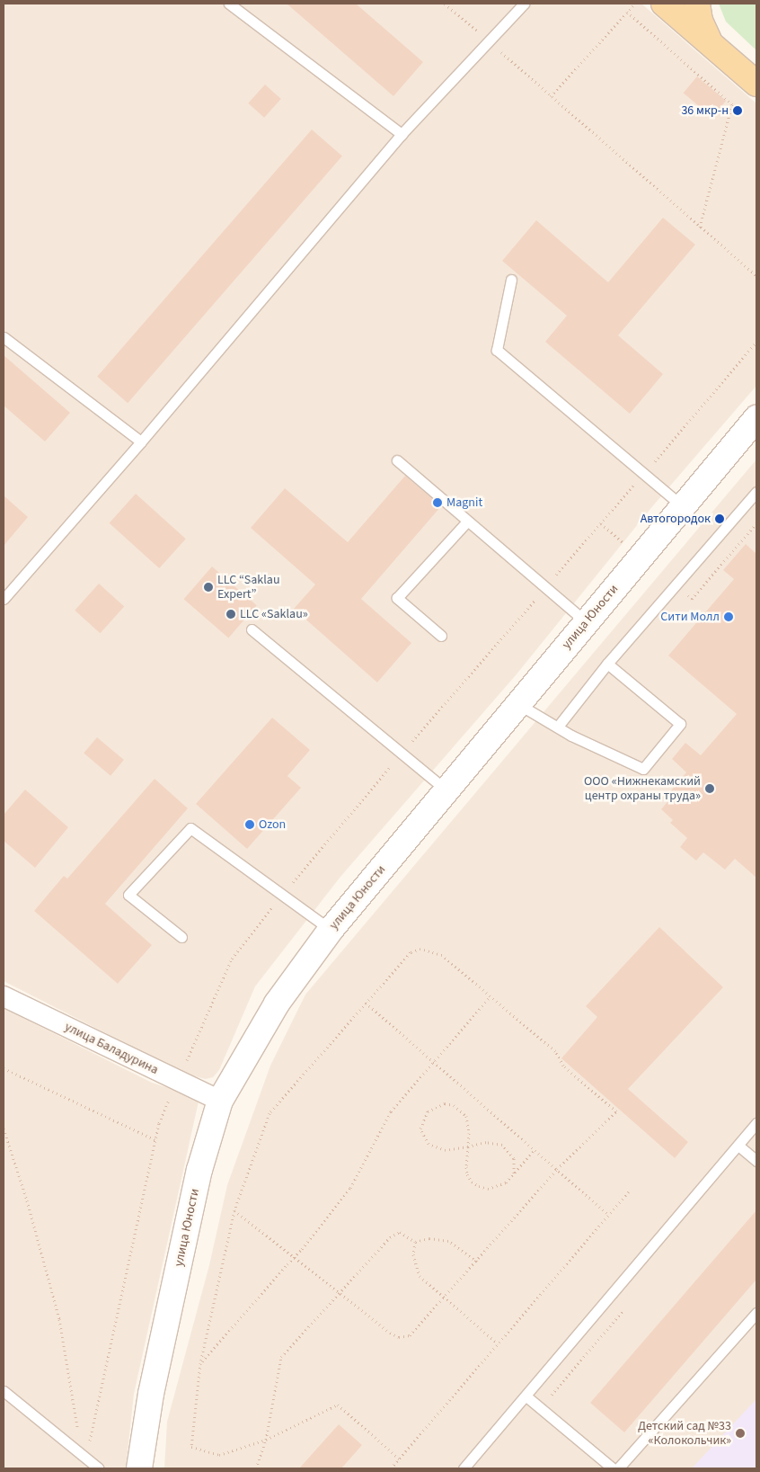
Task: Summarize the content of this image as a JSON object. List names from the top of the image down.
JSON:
{
  "streets": {
    "street": ["улица Юности", "улица Баладурина"]
  },
  "crossings": [
    ["улица Юности", "улица Баладурина"]
  ],
  "places": [
    "36 мкр-н",
    "Magnit",
    "Автогородок",
    "LLC “Saklau Expert”",
    "LLC «Saklau»",
    "Сити Молл",
    "ООО «Нижнекамский центр охраны труда»",
    "Ozon",
    "Детский сад №33 «Колокольчик»"
  ]
}
